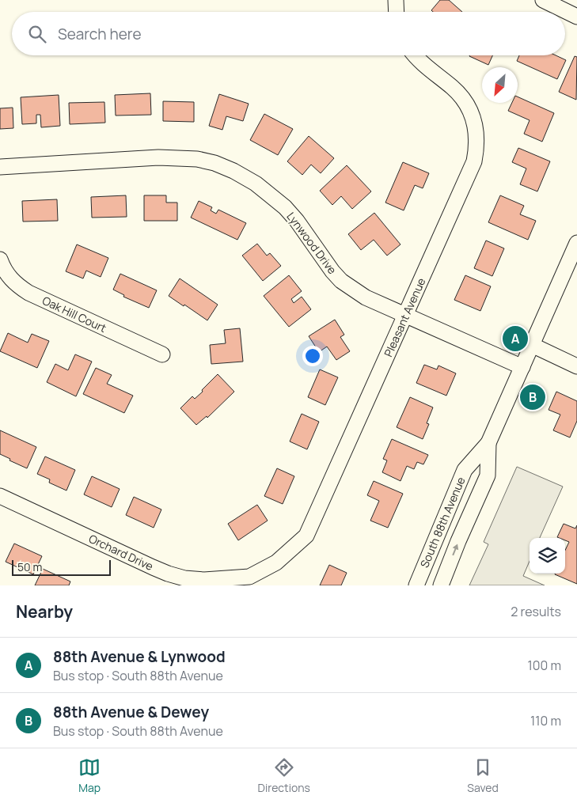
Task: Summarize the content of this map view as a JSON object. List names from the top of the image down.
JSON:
{
  "streets": {
    "street": [
      "Lynwood Drive",
      "Oak Hill Court",
      "Pleasant Avenue",
      "South 88th Avenue",
      "Orchard Drive"
    ]
  },
  "crossings": [
    ["Lynwood Drive", "Pleasant Avenue"],
    ["Lynwood Drive", "South 88th Avenue"],
    ["Pleasant Avenue", "Orchard Drive"]
  ],
  "scale_bar": "50 m",
  "north": "bottom left",
  "page": {
    "search": "Search here",
    "pins": ["A", "B"],
    "scale": "50 m",
    "heading": ["Nearby", "2 results"],
    "list": [
      {
        "mark": "A",
        "name": "88th Avenue & Lynwood",
        "note": "Bus stop · South 88th Avenue",
        "value": "100 m"
      },
      {
        "mark": "B",
        "name": "88th Avenue & Dewey",
        "note": "Bus stop · South 88th Avenue",
        "value": "110 m"
      }
    ],
    "nav": ["Map", "Directions", "Saved"]
  }
}
